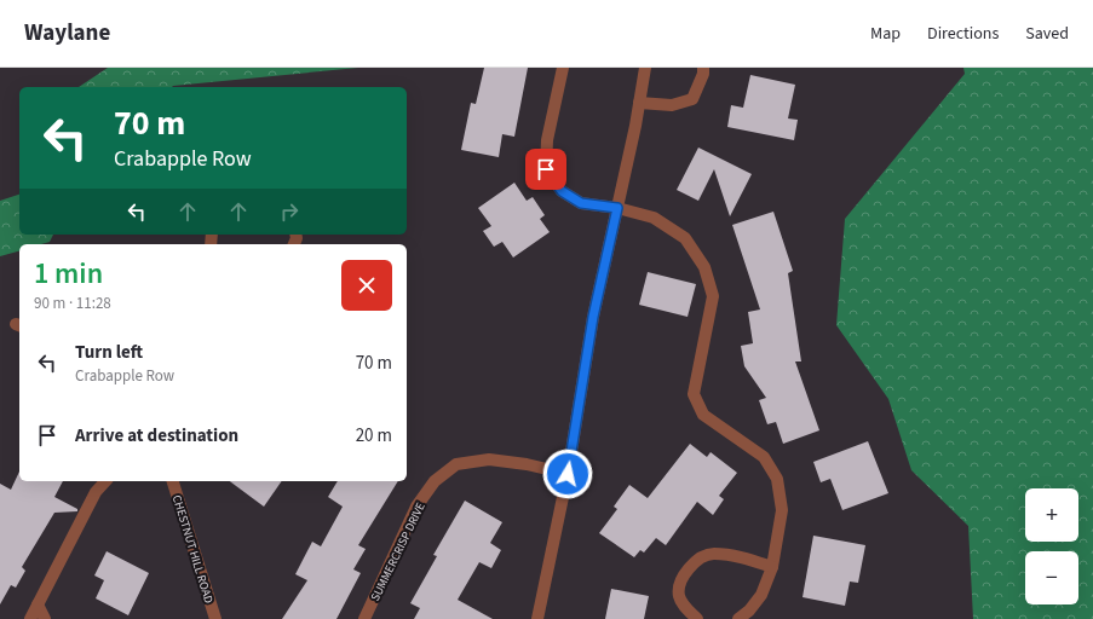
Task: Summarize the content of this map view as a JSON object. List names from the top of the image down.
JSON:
{
  "streets": {
    "street": ["CHESTNUT HILL ROAD", "SUMMERCRISP DRIVE"]
  },
  "page": {
    "header": "Waylane",
    "nav": ["Map", "Directions", "Saved"],
    "turn": ["70 m", "Crabapple Row"],
    "heading": ["1 min", "90 m · 11:28"],
    "list": [
      {
        "name": "Turn left",
        "note": "Crabapple Row",
        "value": "70 m"
      },
      {
        "name": "Arrive at destination",
        "value": "20 m"
      }
    ],
    "map_buttons": ["+", "−"]
  }
}
